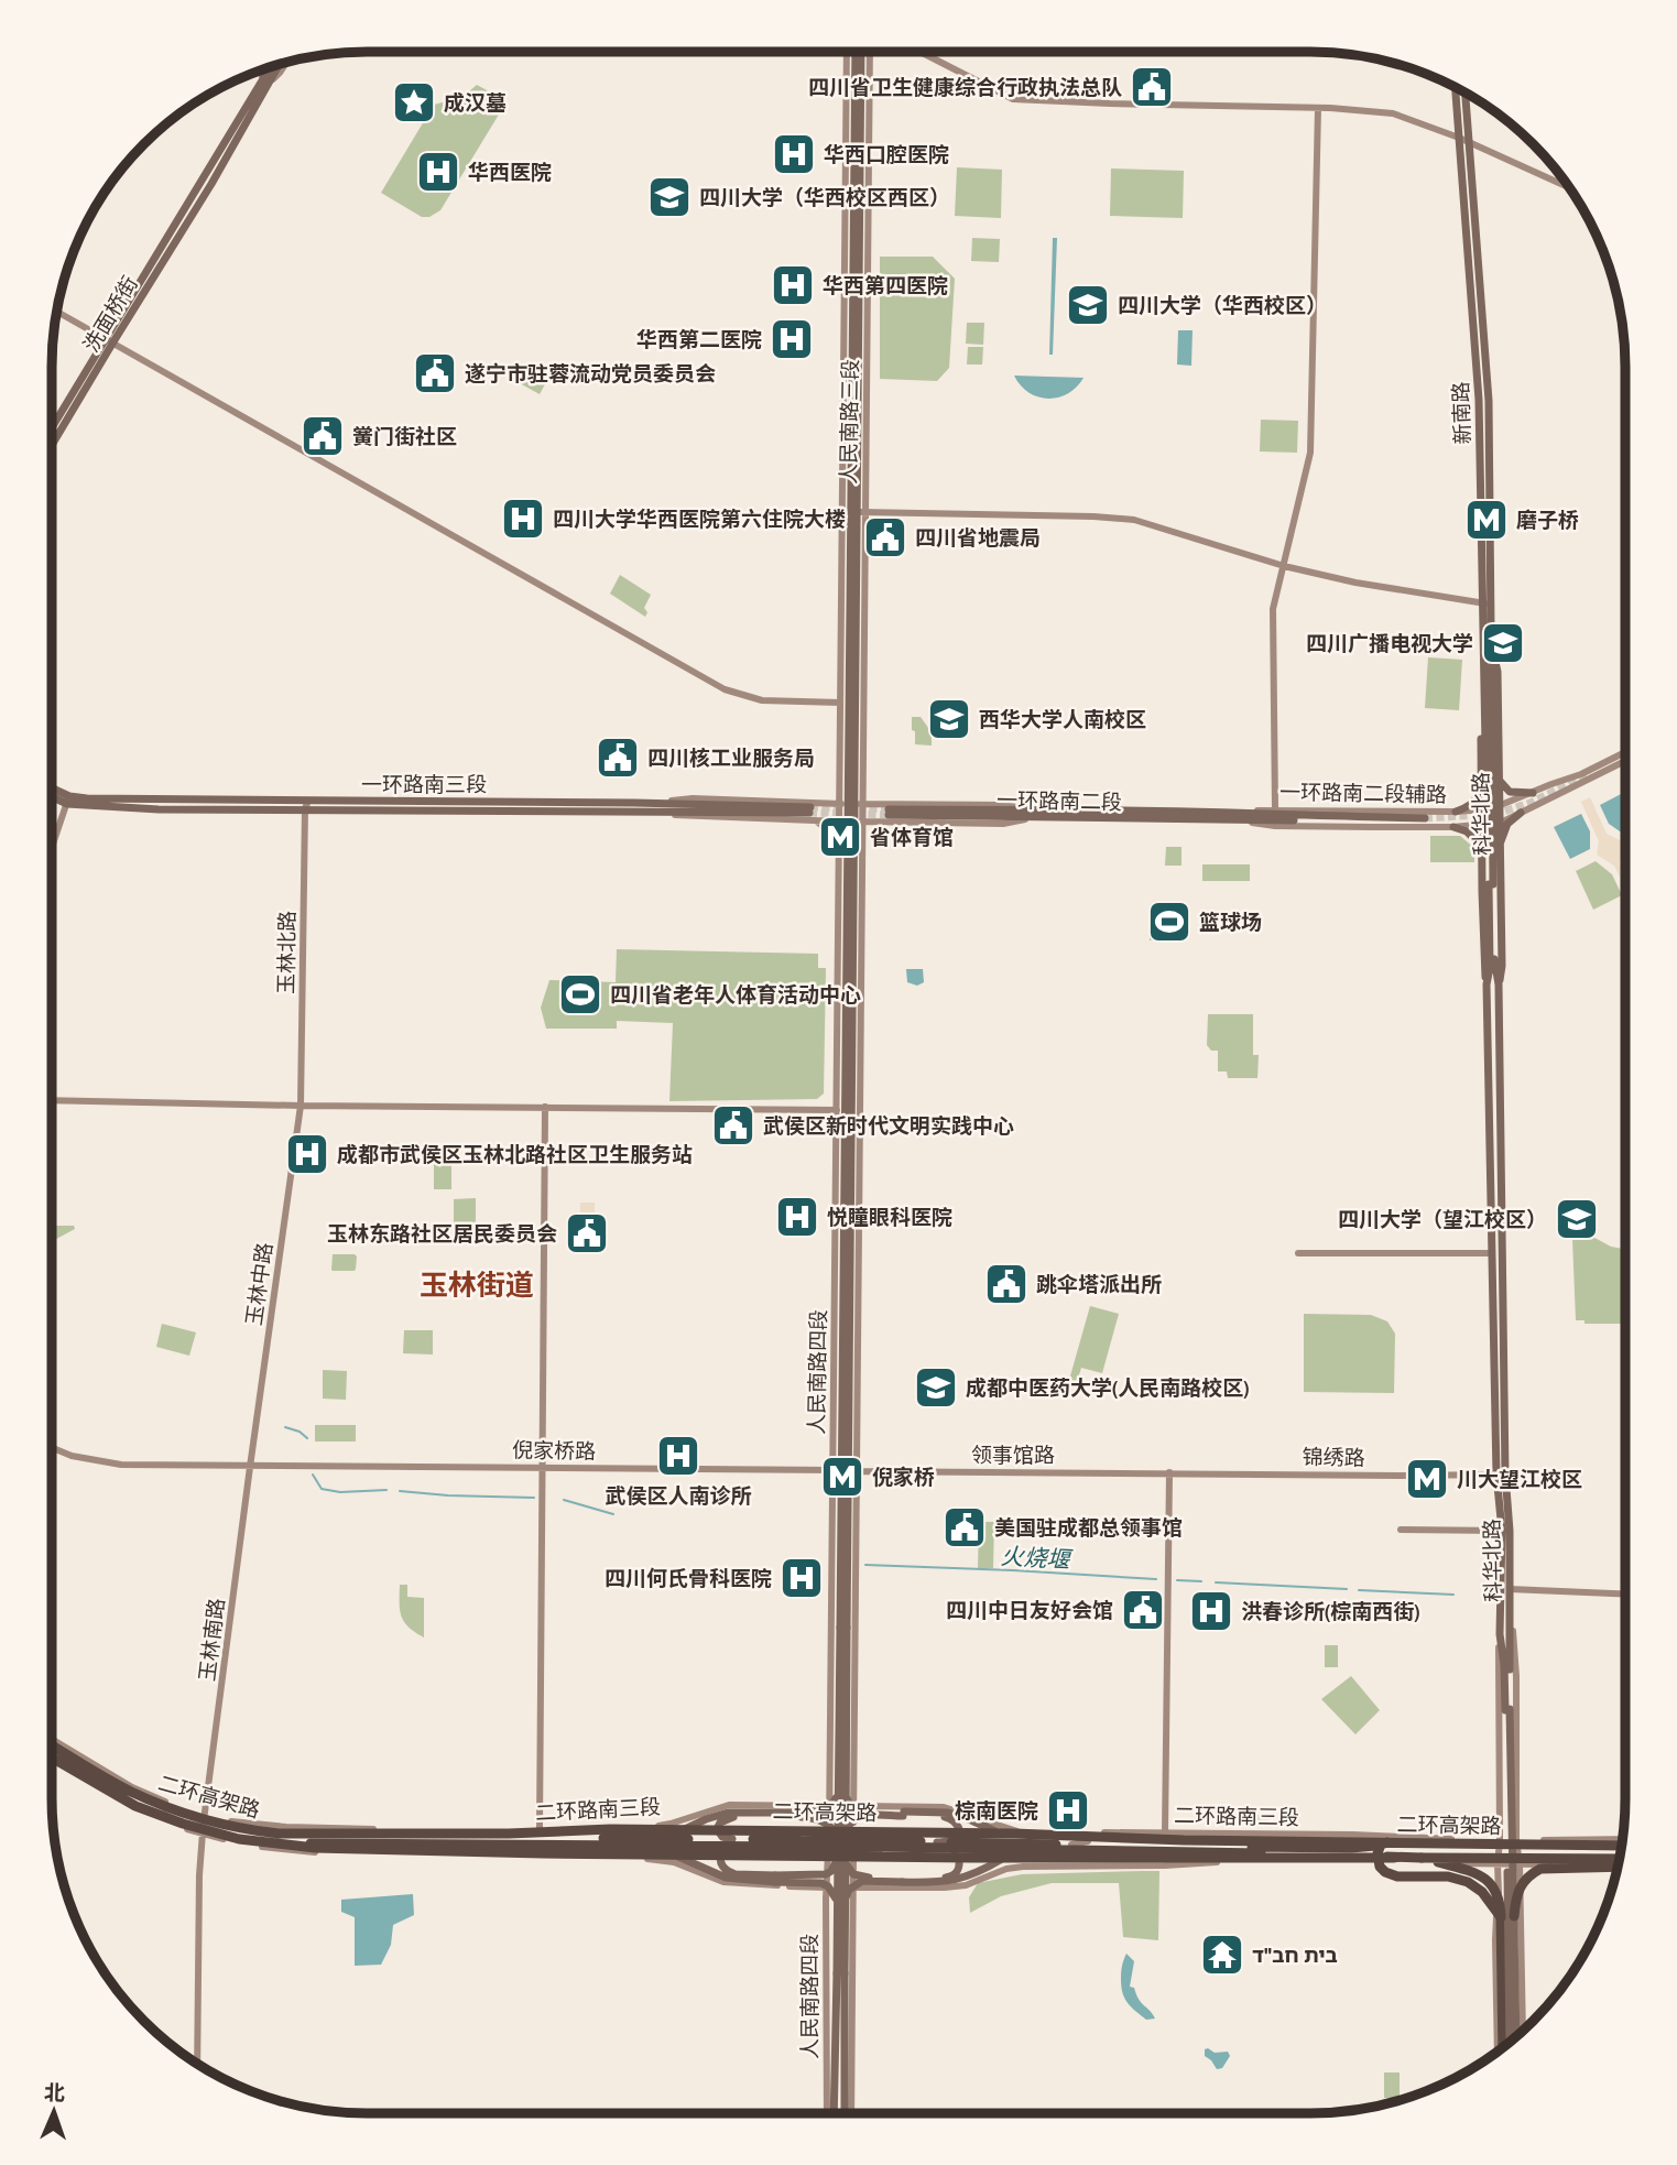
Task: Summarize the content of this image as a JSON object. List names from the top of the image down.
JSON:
{
  "streets": {
    "highway": ["二环高架路"],
    "main road": [
      "洗面桥街",
      "新南路",
      "人民南路三段",
      "一环路南三段",
      "一环路南二段",
      "科华北路",
      "人民南路四段"
    ],
    "street": [
      "一环路南二段辅路",
      "玉林北路",
      "玉林中路",
      "倪家桥路",
      "领事馆路",
      "锦绣路",
      "玉林南路",
      "二环路南三段"
    ]
  },
  "crossings": [
    ["新南路", "科华北路"],
    ["人民南路三段", "人民南路四段"],
    ["一环路南三段", "玉林北路"],
    ["一环路南二段辅路", "一环路南二段"],
    ["一环路南二段辅路", "科华北路"],
    ["科华北路", "锦绣路"],
    ["玉林北路", "玉林中路"],
    ["玉林中路", "倪家桥路"],
    ["玉林中路", "玉林南路"],
    ["人民南路四段", "倪家桥路"],
    ["人民南路四段", "领事馆路"],
    ["人民南路四段", "二环路南三段"],
    ["倪家桥路", "领事馆路"],
    ["倪家桥路", "玉林南路"],
    ["领事馆路", "锦绣路"],
    ["玉林南路", "二环路南三段"]
  ],
  "districts": ["玉林街道"],
  "water": ["火烧堰"],
  "places": {
    "public building": [
      "四川省卫生健康综合行政执法总队",
      "遂宁市驻蓉流动党员委员会",
      "黉门街社区",
      "四川省地震局",
      "四川核工业服务局",
      "武侯区新时代文明实践中心",
      "玉林东路社区居民委员会",
      "跳伞塔派出所",
      "美国驻成都总领事馆",
      "四川中日友好会馆"
    ],
    "place": ["成汉墓"],
    "hospital": [
      "华西口腔医院",
      "华西医院",
      "华西第四医院",
      "华西第二医院",
      "四川大学华西医院第六住院大楼",
      "成都市武侯区玉林北路社区卫生服务站",
      "悦瞳眼科医院",
      "武侯区人南诊所",
      "四川何氏骨科医院",
      "洪春诊所(棕南西街)",
      "棕南医院"
    ],
    "school or university": [
      "四川大学（华西校区西区）",
      "四川大学（华西校区）",
      "四川广播电视大学",
      "西华大学人南校区",
      "四川大学（望江校区）",
      "成都中医药大学(人民南路校区)"
    ],
    "metro station": [
      "磨子桥",
      "省体育馆",
      "倪家桥",
      "川大望江校区"
    ],
    "sports": ["篮球场", "四川省老年人体育活动中心"],
    "temple": ["בית חב\"ד"]
  },
  "north": "top"
}
